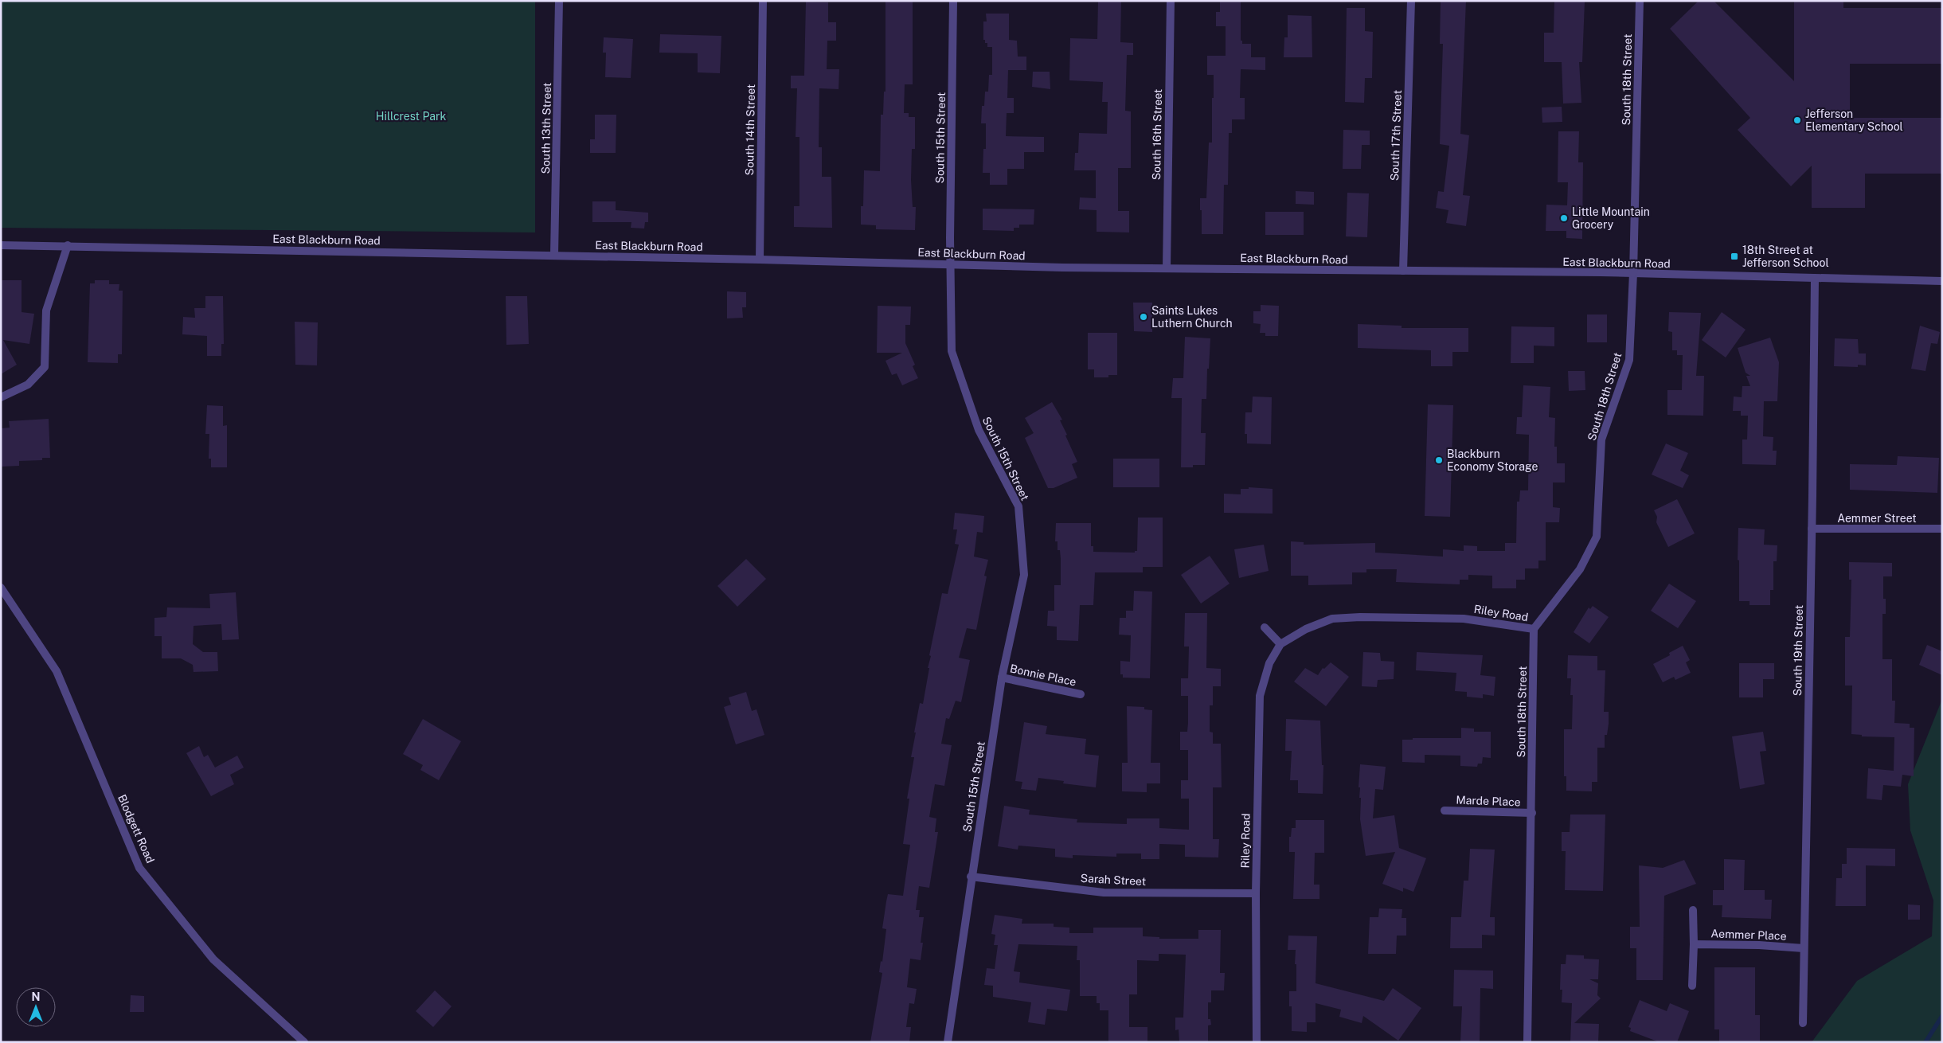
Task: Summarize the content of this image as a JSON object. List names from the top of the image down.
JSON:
{
  "streets": {
    "street": [
      "South 18th Street",
      "South 13th Street",
      "South 14th Street",
      "South 16th Street",
      "South 17th Street",
      "South 15th Street",
      "East Blackburn Road",
      "Aemmer Street",
      "Riley Road",
      "South 19th Street",
      "Bonnie Place",
      "Marde Place",
      "Blodgett Road",
      "Sarah Street",
      "Aemmer Place"
    ]
  },
  "crossings": [
    ["South 18th Street", "East Blackburn Road"],
    ["South 18th Street", "Riley Road"],
    ["South 18th Street", "Marde Place"],
    ["South 13th Street", "East Blackburn Road"],
    ["South 14th Street", "East Blackburn Road"],
    ["South 16th Street", "East Blackburn Road"],
    ["South 17th Street", "East Blackburn Road"],
    ["South 15th Street", "East Blackburn Road"],
    ["South 15th Street", "Bonnie Place"],
    ["South 15th Street", "Sarah Street"],
    ["East Blackburn Road", "South 19th Street"],
    ["Aemmer Street", "South 19th Street"],
    ["Riley Road", "Sarah Street"],
    ["South 19th Street", "Aemmer Place"]
  ],
  "parks": ["Hillcrest Park"],
  "places": {
    "other": [
      "Jefferson Elementary School",
      "Little Mountain Grocery",
      "Saints Lukes Luthern Church",
      "Blackburn Economy Storage"
    ],
    "transit": ["18th Street at Jefferson School"]
  },
  "north": "top"
}
